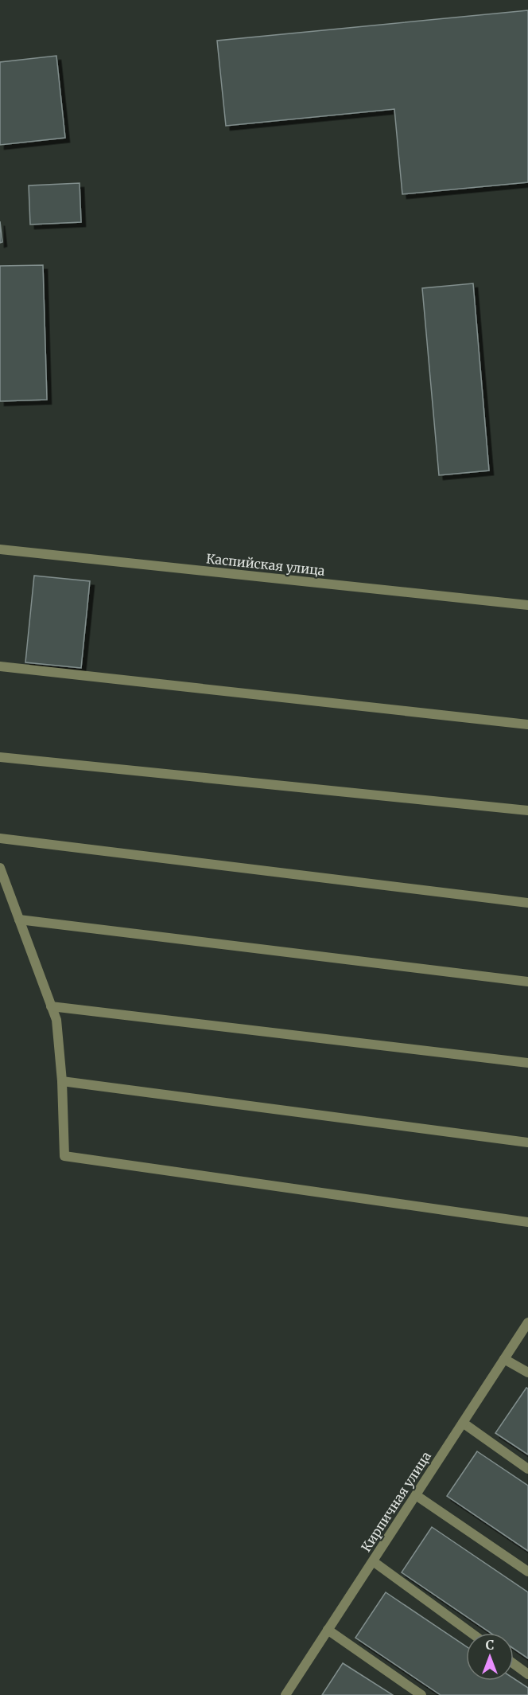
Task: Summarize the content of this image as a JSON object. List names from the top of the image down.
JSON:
{
  "streets": {
    "street": ["Каспийская улица", "Кирпичная улица"]
  },
  "north": "top"
}
